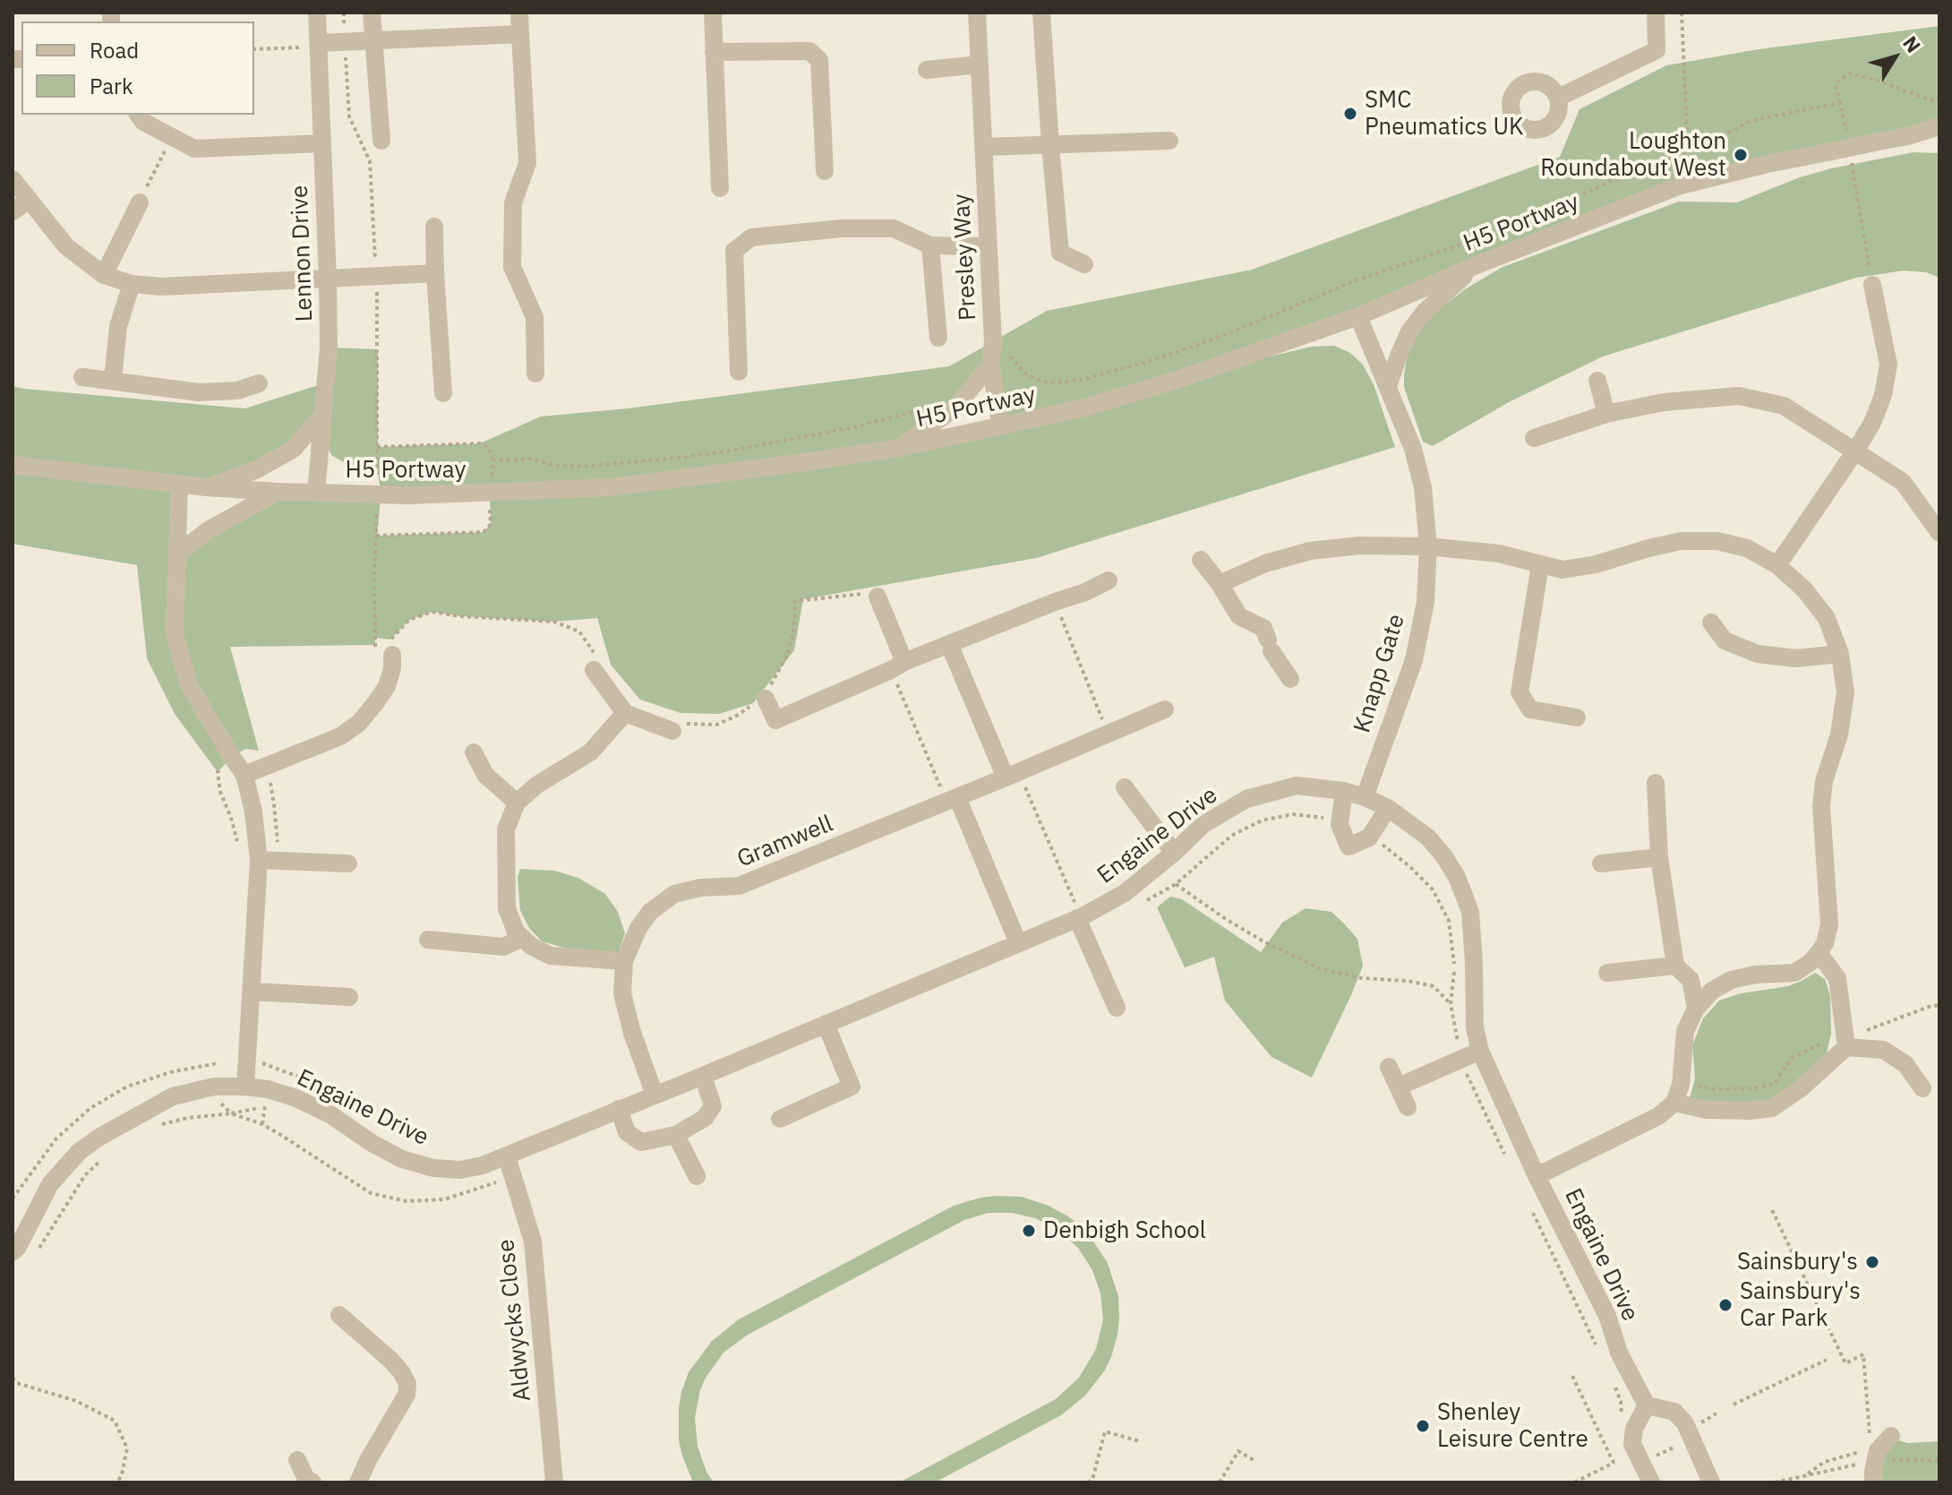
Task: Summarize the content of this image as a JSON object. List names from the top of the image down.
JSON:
{
  "streets": {
    "street": [
      "H5 Portway",
      "Lennon Drive",
      "Presley Way",
      "Knapp Gate",
      "Engaine Drive",
      "Gramwell",
      "Aldwycks Close"
    ]
  },
  "crossings": [
    ["H5 Portway", "Lennon Drive"],
    ["H5 Portway", "Presley Way"],
    ["H5 Portway", "Knapp Gate"],
    ["Knapp Gate", "Engaine Drive"],
    ["Engaine Drive", "Gramwell"],
    ["Engaine Drive", "Aldwycks Close"]
  ],
  "places": [
    "SMC Pneumatics UK",
    "Loughton Roundabout West",
    "Denbigh School",
    "Sainsbury's",
    "Sainsbury's Car Park",
    "Shenley Leisure Centre"
  ],
  "legend": ["Road", "Park"],
  "north": "top right"
}
